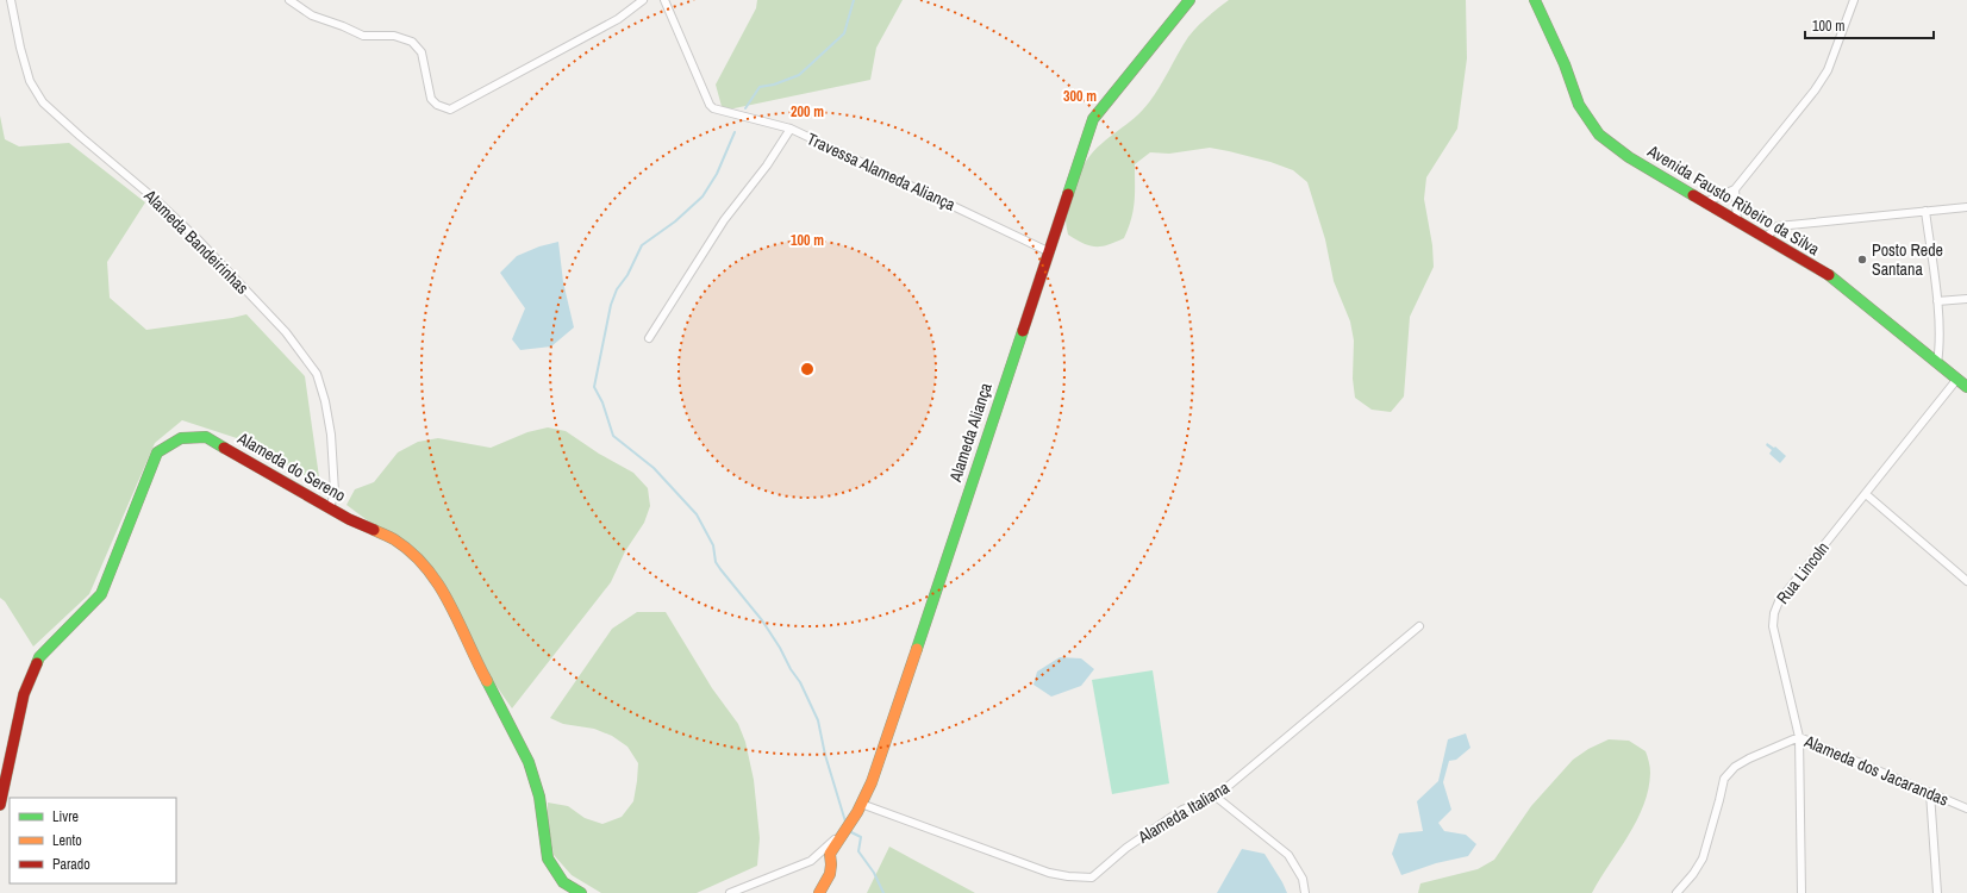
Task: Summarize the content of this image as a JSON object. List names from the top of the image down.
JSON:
{
  "streets": {
    "street": [
      "Travessa Alameda Aliança",
      "Avenida Fausto Ribeiro da Silva",
      "Alameda Bandeirinhas",
      "Alameda Aliança",
      "Alameda do Sereno",
      "Rua Lincoln",
      "Alameda dos Jacarandas",
      "Alameda Italiana"
    ]
  },
  "crossings": [
    ["Travessa Alameda Aliança", "Alameda Aliança"],
    ["Avenida Fausto Ribeiro da Silva", "Rua Lincoln"],
    ["Alameda Bandeirinhas", "Alameda do Sereno"],
    ["Alameda Aliança", "Alameda Italiana"],
    ["Rua Lincoln", "Alameda dos Jacarandas"]
  ],
  "places": ["Posto Rede Santana"],
  "legend": ["Livre", "Lento", "Parado"],
  "scale_bar": "100 m",
  "rings": ["300 m", "200 m", "100 m"]
}
